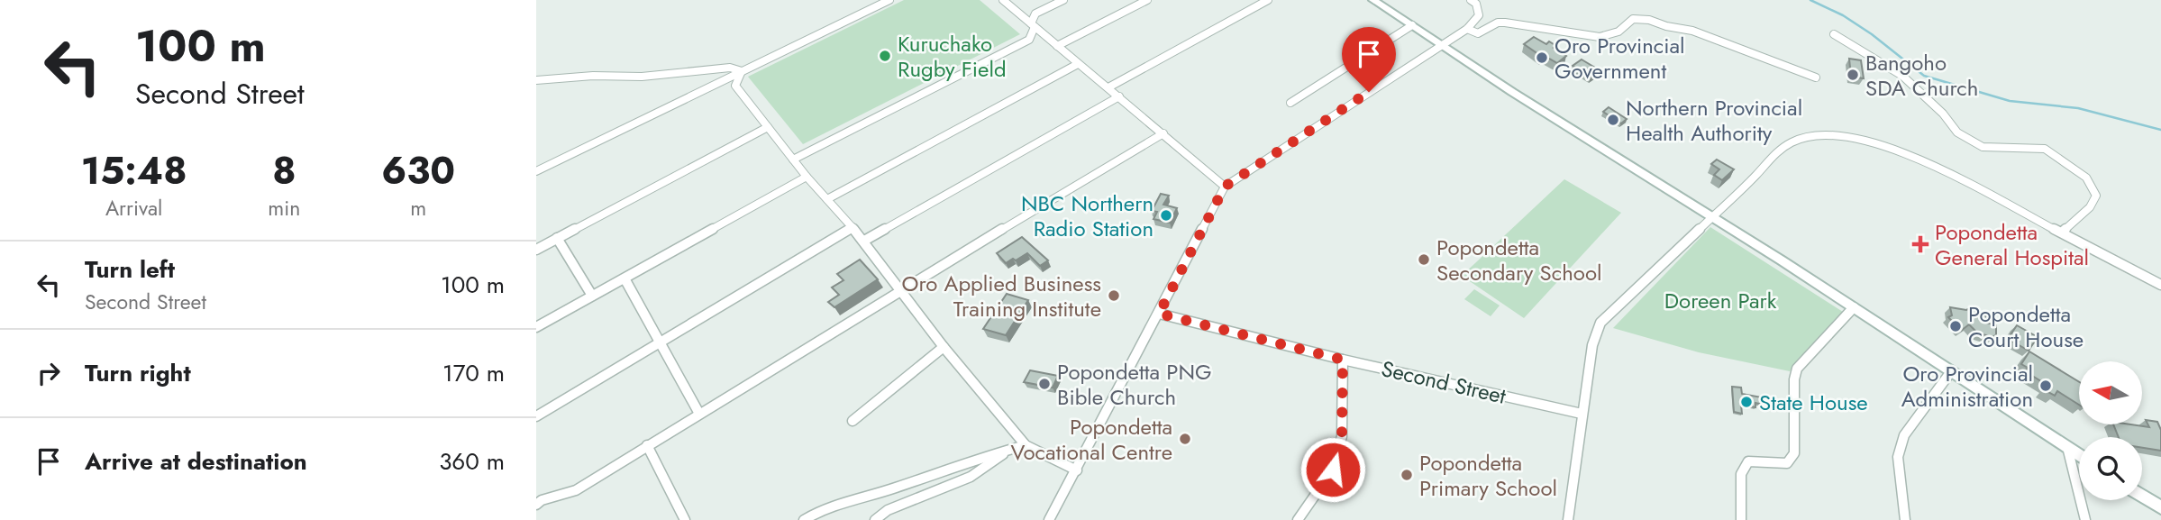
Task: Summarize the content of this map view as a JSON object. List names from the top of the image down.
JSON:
{
  "streets": {
    "street": ["Second Street"]
  },
  "parks": ["Doreen Park"],
  "places": {
    "other": [
      "Kuruchako Rugby Field",
      "Oro Provincial Government",
      "Bangoho SDA Church",
      "Northern Provincial Health Authority",
      "NBC Northern Radio Station",
      "Popondetta Secondary School",
      "Oro Applied Business Training Institute",
      "Popondetta Court House",
      "Popondetta PNG Bible Church",
      "Oro Provincial Administration",
      "State House",
      "Popondetta Vocational Centre",
      "Popondetta Primary School"
    ],
    "health": ["Popondetta General Hospital"]
  },
  "north": "left",
  "page": {
    "turn": ["100 m", "Second Street"],
    "eta": [
      "15:48",
      "Arrival",
      "8",
      "min",
      "630",
      "m"
    ],
    "list": [
      {
        "name": "Turn left",
        "note": "Second Street",
        "value": "100 m"
      },
      {
        "name": "Turn right",
        "value": "170 m"
      },
      {
        "name": "Arrive at destination",
        "value": "360 m"
      }
    ]
  }
}
